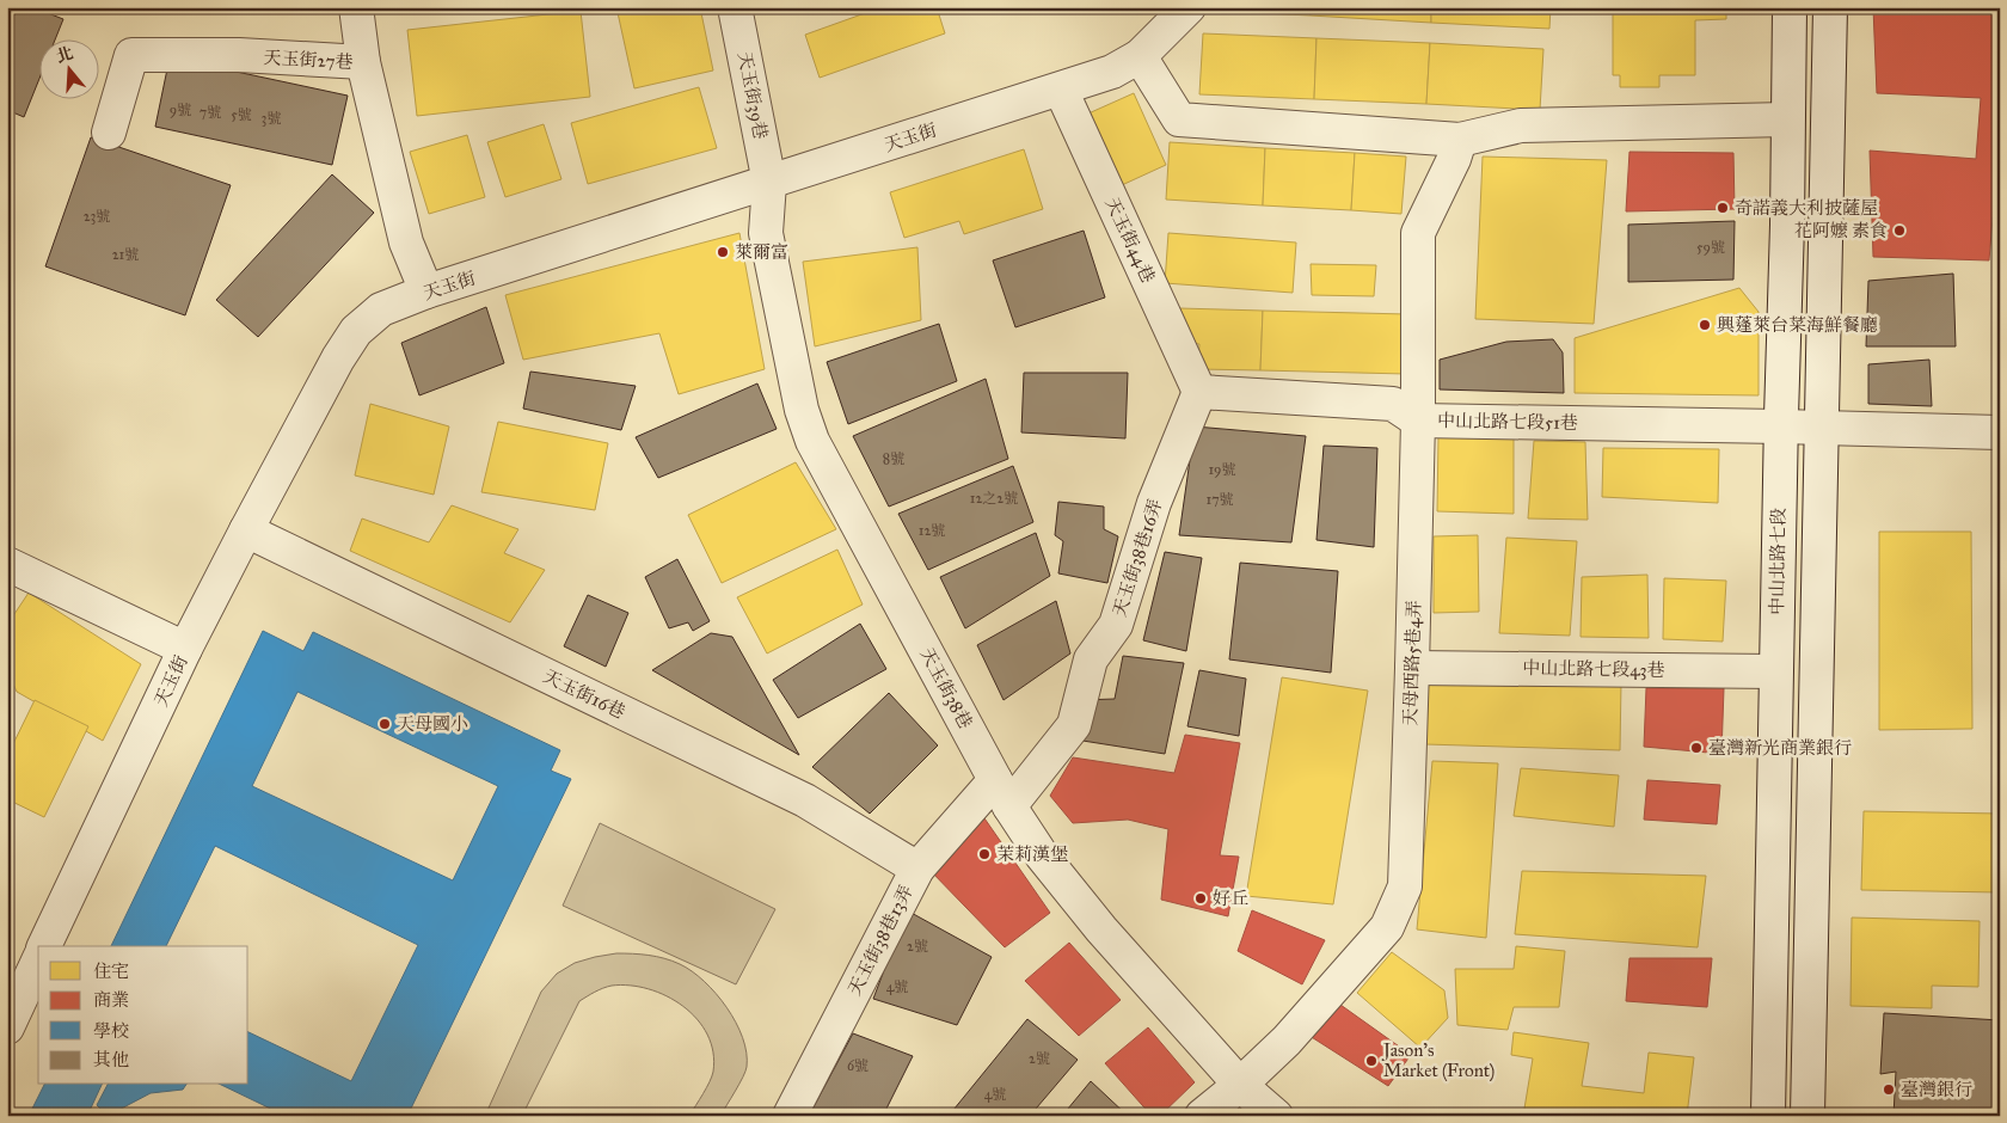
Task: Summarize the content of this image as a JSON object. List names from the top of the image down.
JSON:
{
  "streets": {
    "street": [
      "天玉街27巷",
      "天玉街39巷",
      "天玉街",
      "天玉街44巷",
      "中山北路七段51巷",
      "天玉街38巷16弄",
      "中山北路七段",
      "天母西路5巷4弄",
      "中山北路七段43巷",
      "天玉街38巷",
      "天玉街16巷",
      "天玉街38巷13弄"
    ]
  },
  "crossings": [
    ["天玉街27巷", "天玉街"],
    ["天玉街39巷", "天玉街"],
    ["天玉街39巷", "天玉街38巷"],
    ["天玉街", "天玉街44巷"],
    ["天玉街", "天玉街38巷"],
    ["天玉街", "天玉街16巷"],
    ["天玉街44巷", "中山北路七段51巷"],
    ["天玉街44巷", "天玉街38巷16弄"],
    ["中山北路七段51巷", "天玉街38巷16弄"],
    ["中山北路七段51巷", "中山北路七段"],
    ["中山北路七段51巷", "天母西路5巷4弄"],
    ["天玉街38巷16弄", "天玉街38巷"],
    ["天玉街38巷16弄", "天玉街38巷13弄"],
    ["中山北路七段", "中山北路七段43巷"],
    ["天母西路5巷4弄", "中山北路七段43巷"],
    ["天母西路5巷4弄", "天玉街38巷"],
    ["天玉街38巷", "天玉街38巷13弄"],
    ["天玉街16巷", "天玉街38巷13弄"]
  ],
  "places": [
    "奇諾義大利披薩屋",
    "花阿嬤 素食",
    "萊爾富",
    "興蓬萊台菜海鮮餐廳",
    "天母國小",
    "臺灣新光商業銀行",
    "茉莉漢堡",
    "好丘",
    "Jason's Market (Front)",
    "臺灣銀行"
  ],
  "house_numbers": [
    "9號",
    "7號",
    "5號",
    "3號",
    "23號",
    "59號",
    "21號",
    "8號",
    "19號",
    "12之2號",
    "17號",
    "12號",
    "2號",
    "4號",
    "2號",
    "6號",
    "4號"
  ],
  "legend": [
    "住宅",
    "商業",
    "學校",
    "其他"
  ],
  "north": "top"
}
